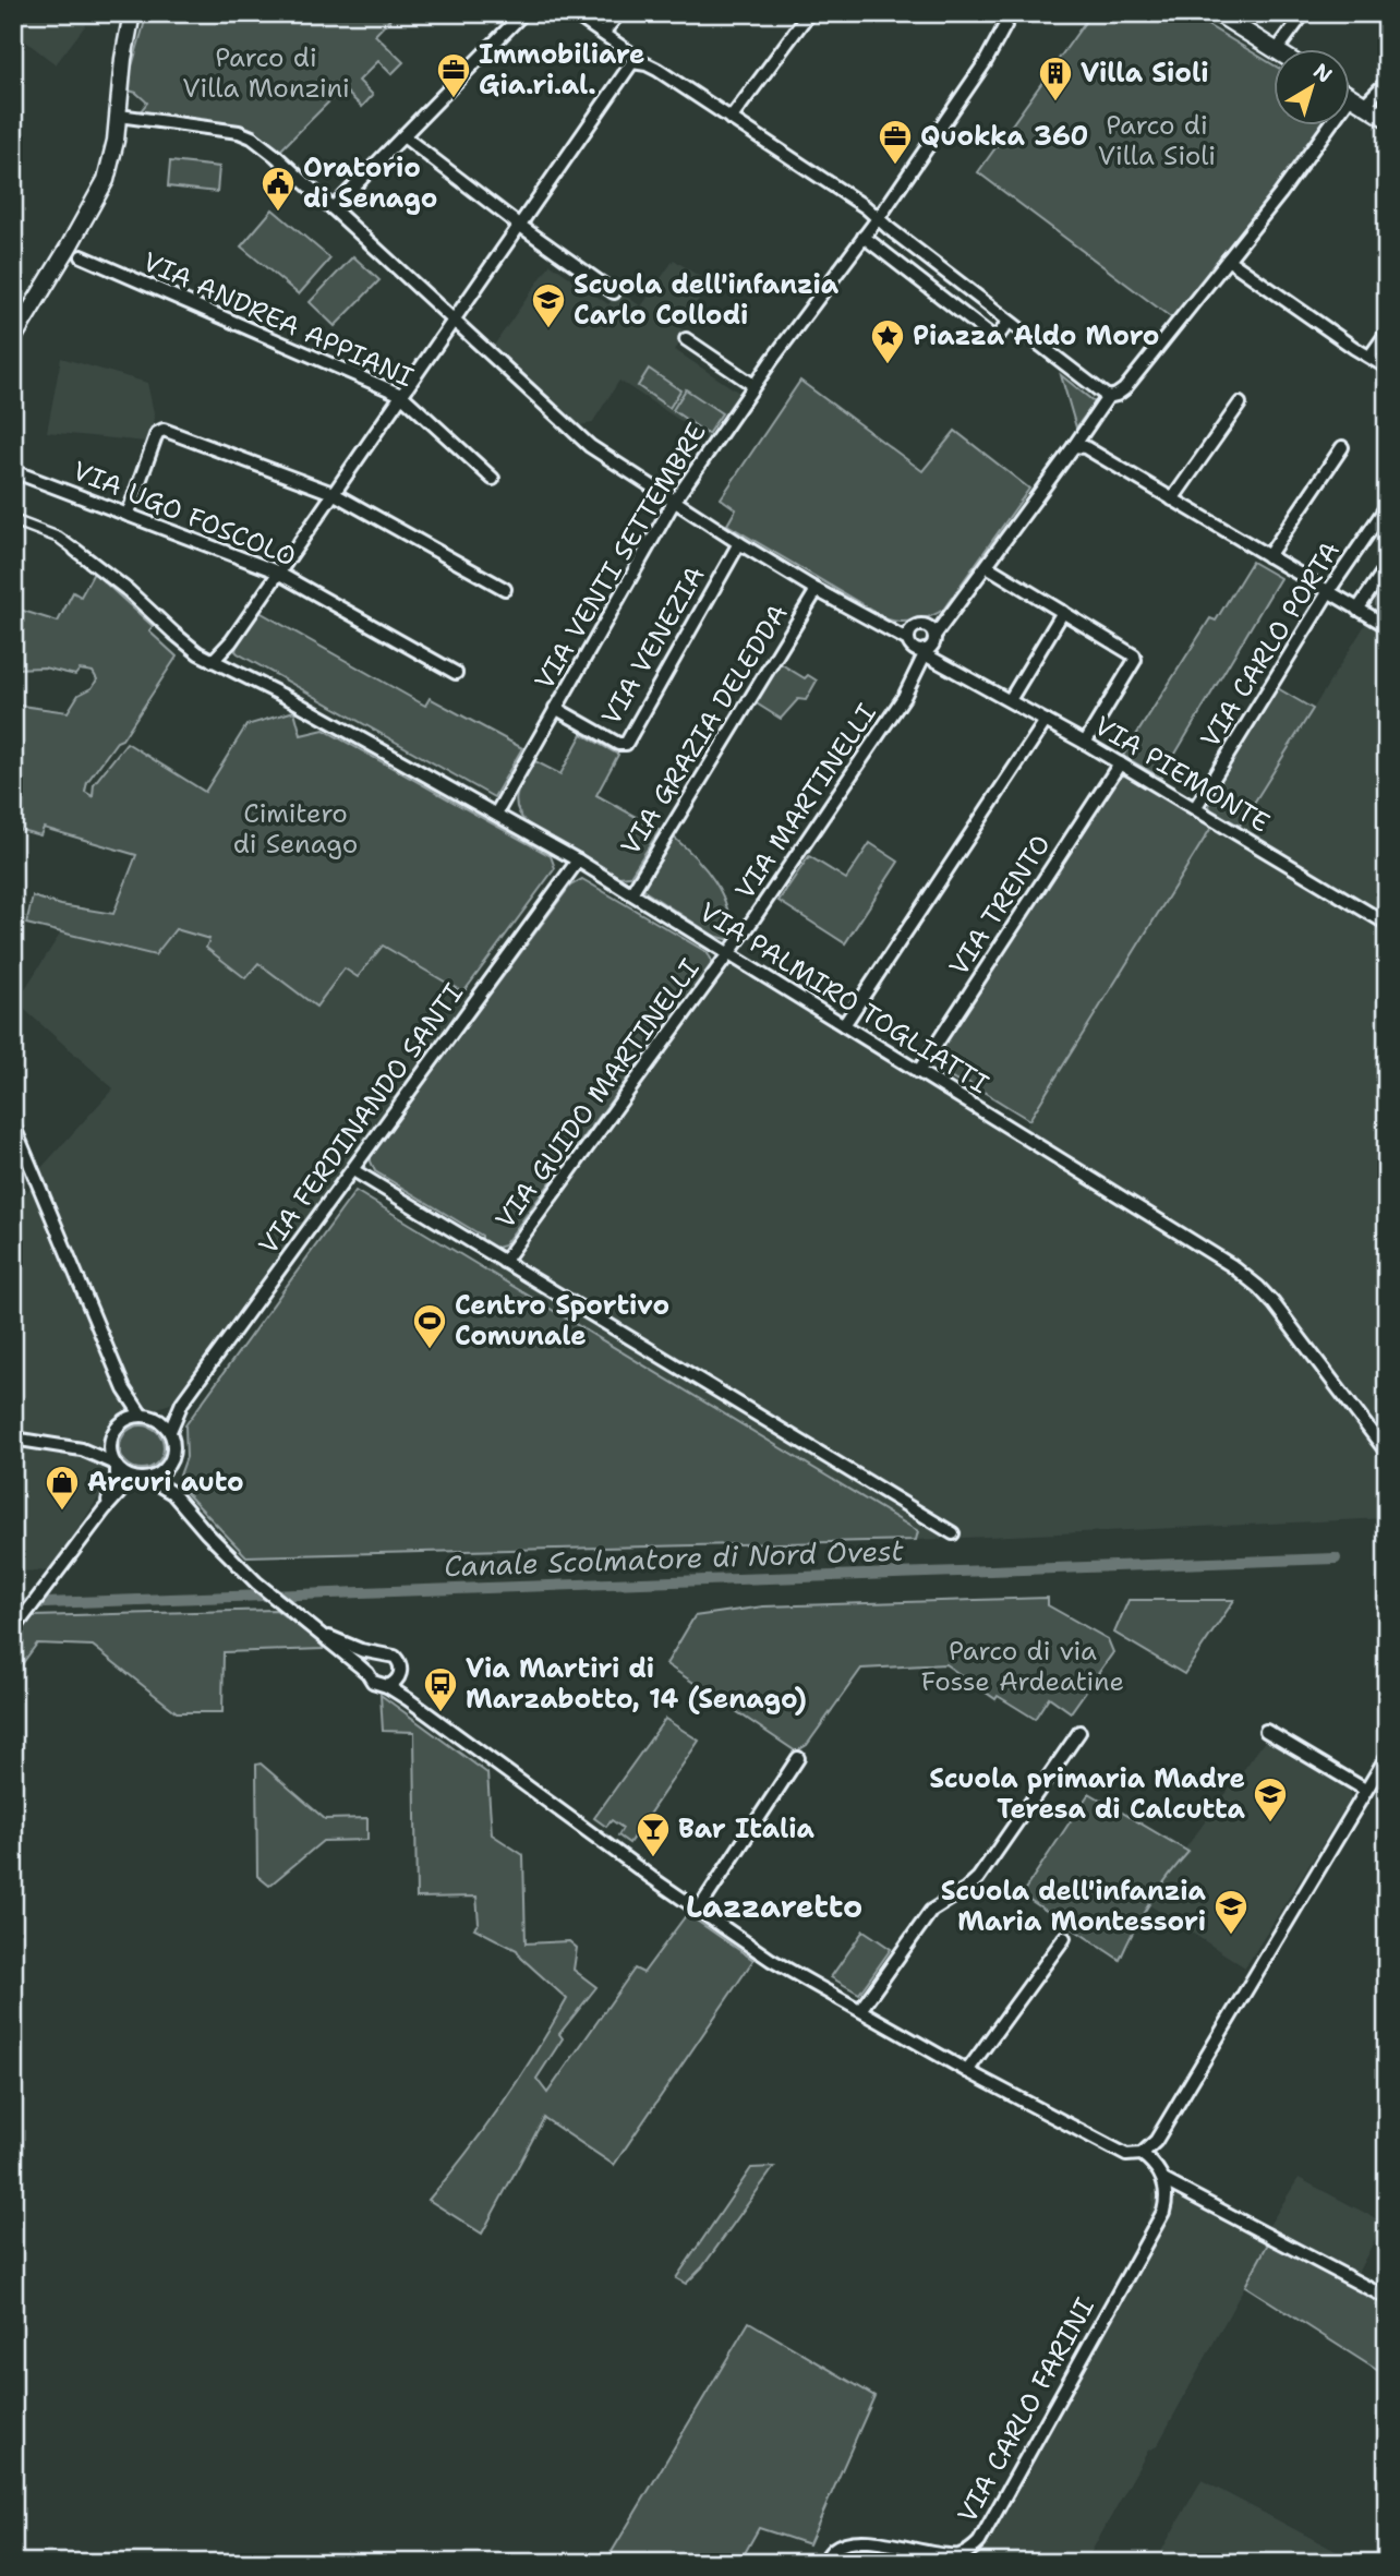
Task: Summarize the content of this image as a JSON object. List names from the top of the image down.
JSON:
{
  "streets": {
    "street": [
      "VIA ANDREA APPIANI",
      "VIA UGO FOSCOLO",
      "VIA VENTI SETTEMBRE",
      "VIA CARLO PORTA",
      "VIA VENEZIA",
      "VIA GRAZIA DELEDDA",
      "VIA PIEMONTE",
      "VIA MARTINELLI",
      "VIA TRENTO",
      "VIA PALMIRO TOGLIATTI",
      "VIA GUIDO MARTINELLI",
      "VIA FERDINANDO SANTI",
      "VIA CARLO FARINI"
    ]
  },
  "crossings": [
    ["VIA VENTI SETTEMBRE", "VIA VENEZIA"],
    ["VIA VENTI SETTEMBRE", "VIA PALMIRO TOGLIATTI"],
    ["VIA CARLO PORTA", "VIA PIEMONTE"],
    ["VIA GRAZIA DELEDDA", "VIA PALMIRO TOGLIATTI"],
    ["VIA PIEMONTE", "VIA TRENTO"],
    ["VIA MARTINELLI", "VIA PALMIRO TOGLIATTI"],
    ["VIA MARTINELLI", "VIA GUIDO MARTINELLI"],
    ["VIA TRENTO", "VIA PALMIRO TOGLIATTI"],
    ["VIA PALMIRO TOGLIATTI", "VIA GUIDO MARTINELLI"],
    ["VIA PALMIRO TOGLIATTI", "VIA FERDINANDO SANTI"]
  ],
  "districts": ["Lazzaretto"],
  "water": ["Canale Scolmatore di Nord Ovest"],
  "parks": [
    "Parco di Villa Monzini",
    "Parco di Villa Sioli",
    "Cimitero di Senago",
    "Parco di via Fosse Ardeatine"
  ],
  "places": {
    "office": ["Immobiliare Gia.ri.al.", "Quokka 360"],
    "building": ["Villa Sioli"],
    "public building": ["Oratorio di Senago"],
    "school or university": ["Scuola dell'infanzia Carlo Collodi", "Scuola primaria Madre Teresa di Calcutta", "Scuola dell'infanzia Maria Montessori"],
    "place": ["Piazza Aldo Moro"],
    "sports": ["Centro Sportivo Comunale"],
    "shop": ["Arcuri auto"],
    "bus stop": ["Via Martiri di Marzabotto, 14 (Senago)"],
    "bar": ["Bar Italia"]
  },
  "north": "top right"
}
